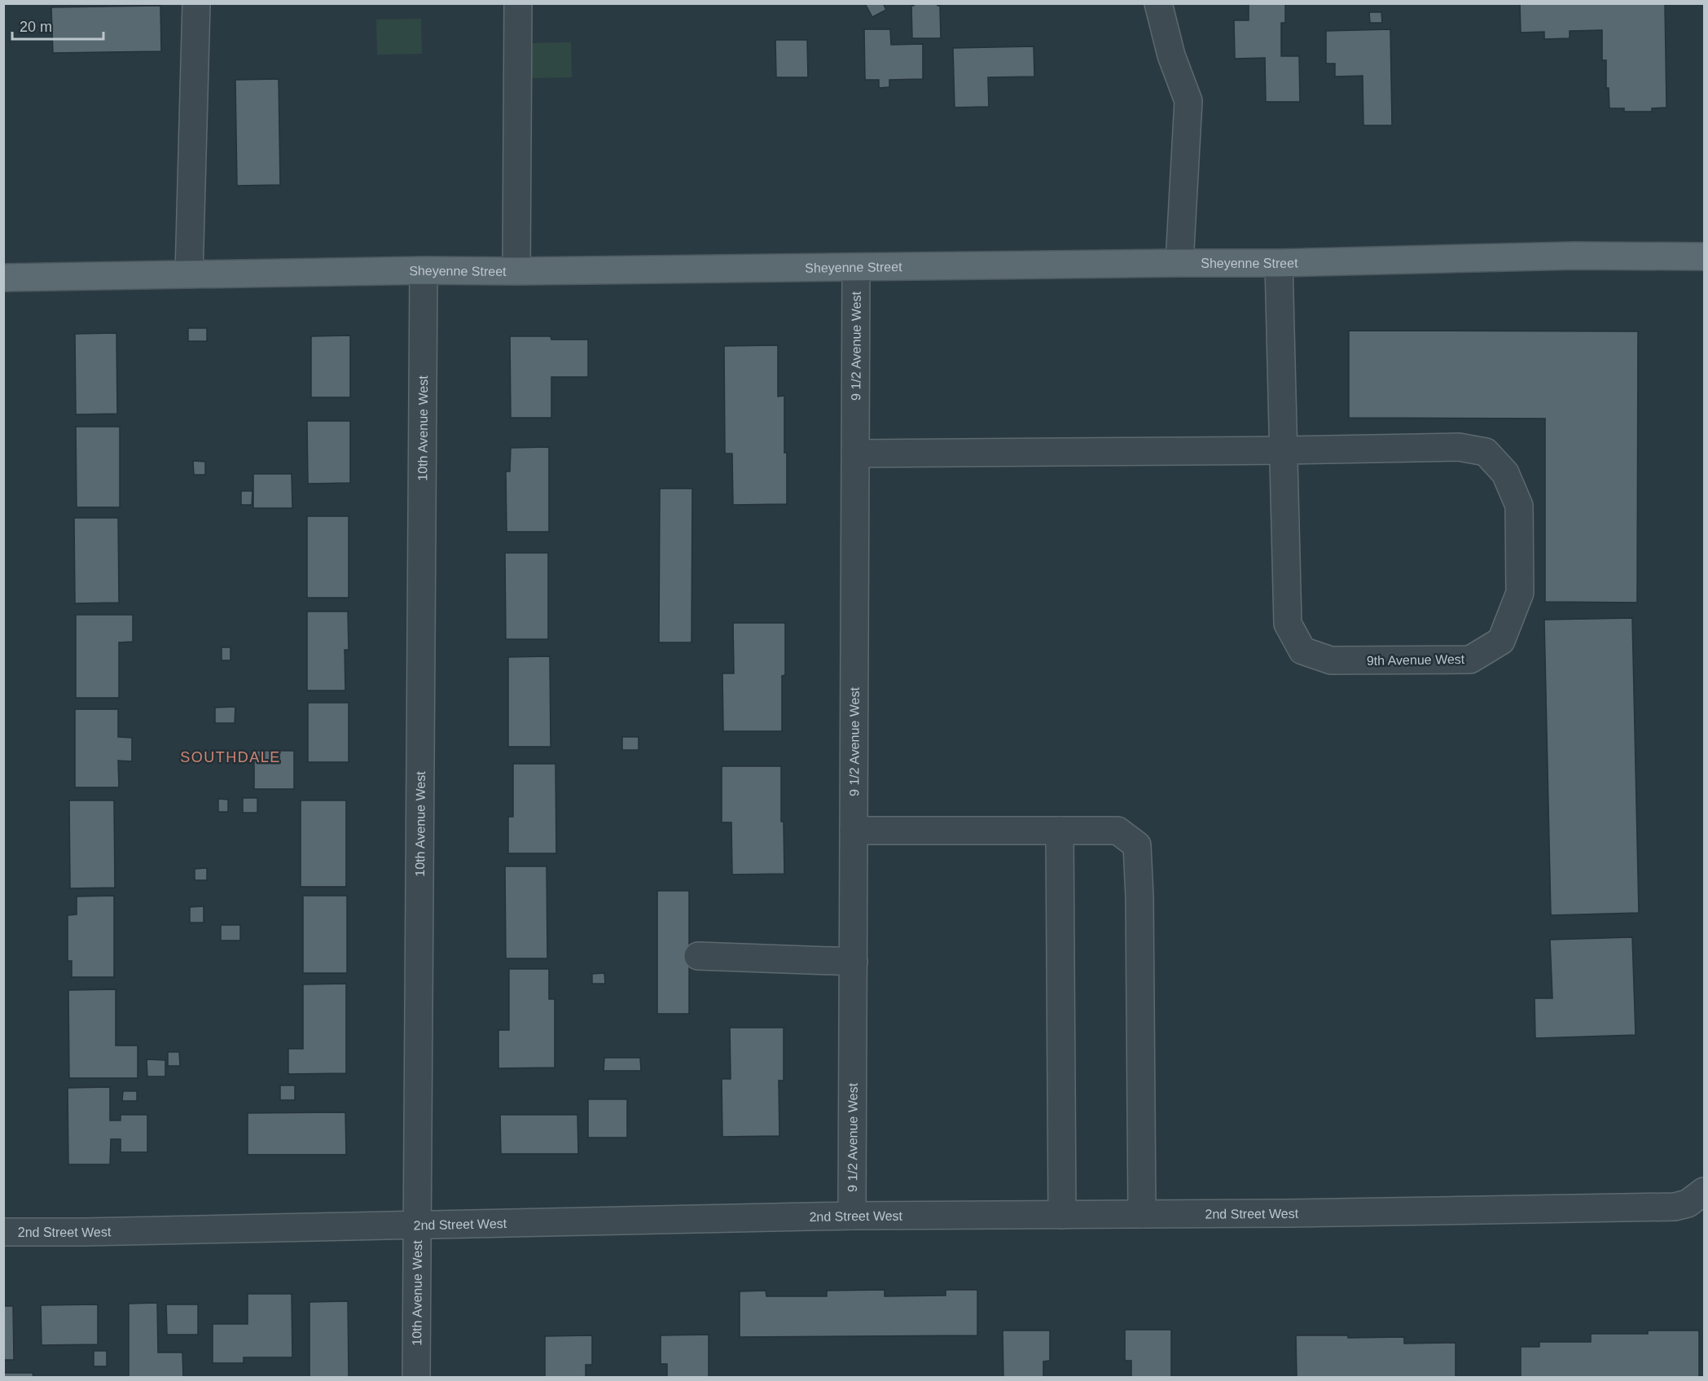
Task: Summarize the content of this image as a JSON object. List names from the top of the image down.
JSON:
{
  "streets": {
    "main road": ["Sheyenne Street"],
    "street": [
      "9 1/2 Avenue West",
      "10th Avenue West",
      "9th Avenue West",
      "2nd Street West"
    ]
  },
  "crossings": [
    ["Sheyenne Street", "9 1/2 Avenue West"],
    ["Sheyenne Street", "10th Avenue West"],
    ["Sheyenne Street", "9th Avenue West"],
    ["9 1/2 Avenue West", "2nd Street West"],
    ["10th Avenue West", "2nd Street West"]
  ],
  "districts": ["SOUTHDALE"],
  "scale_bar": "20 m"
}
